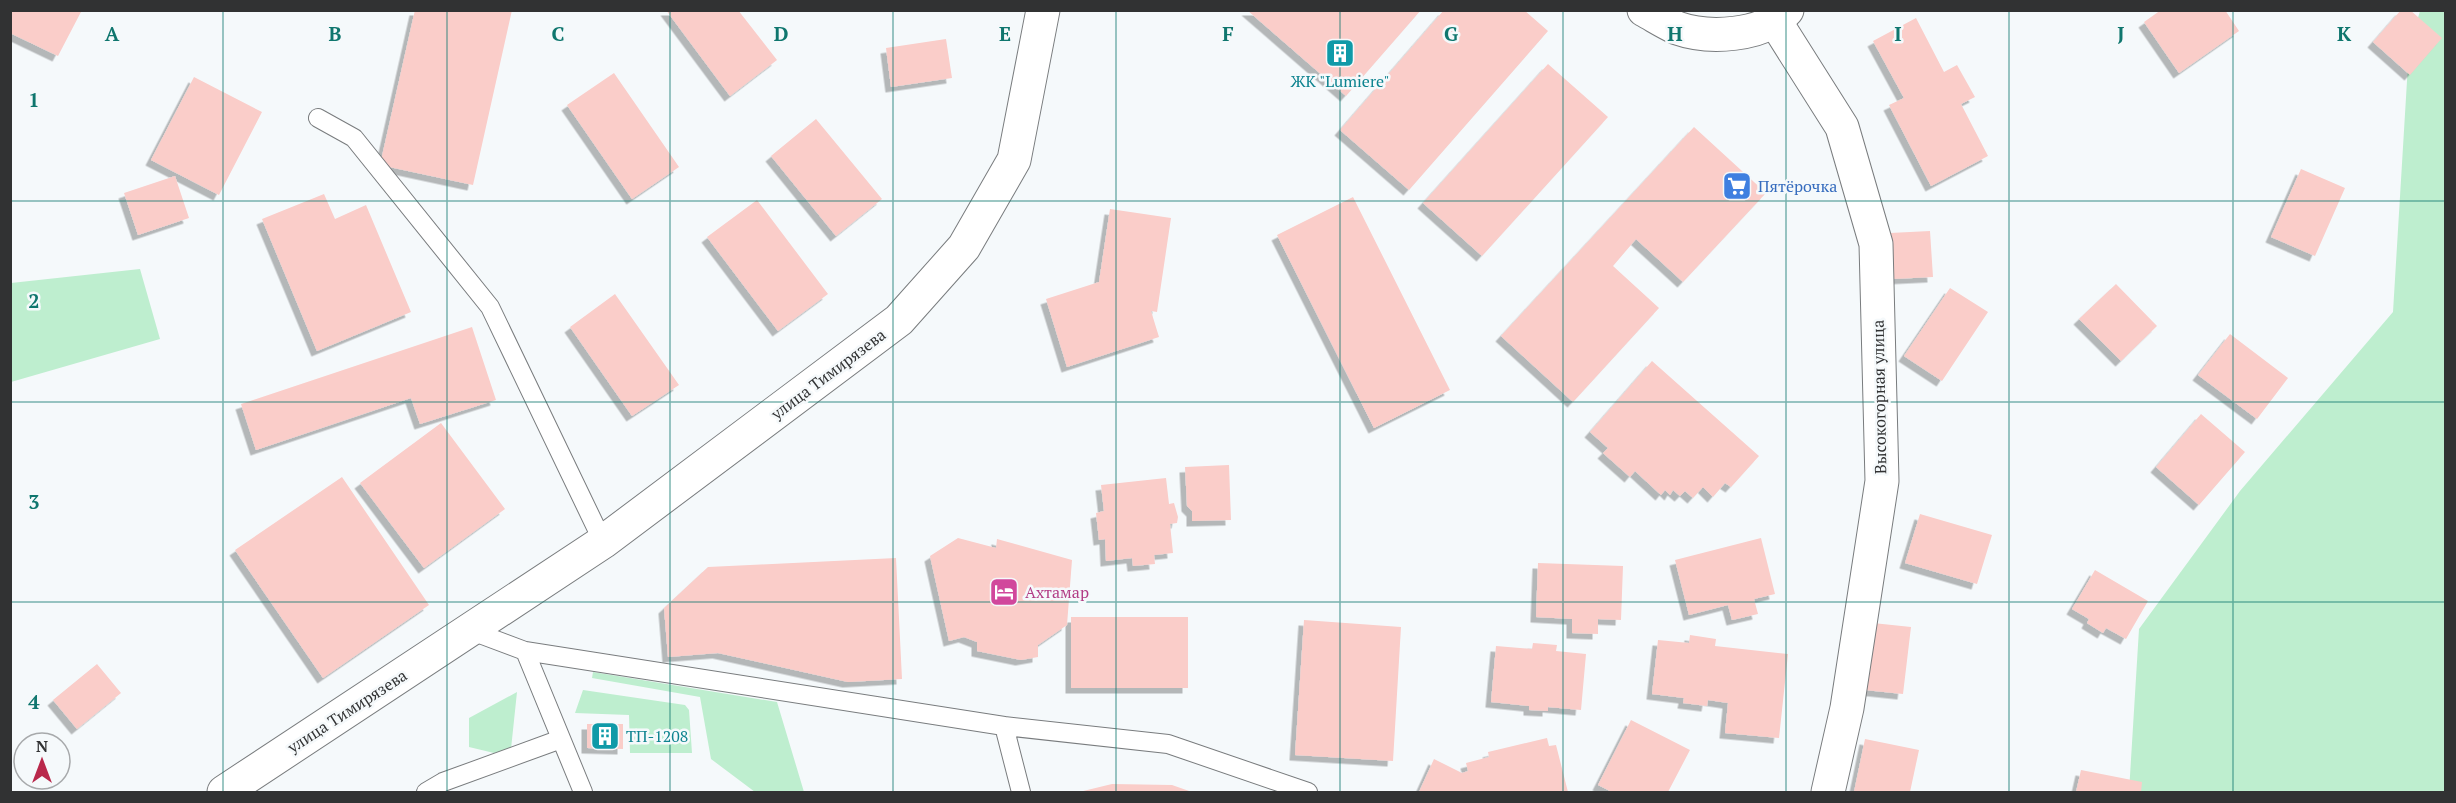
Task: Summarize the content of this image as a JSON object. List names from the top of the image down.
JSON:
{
  "streets": {
    "street": ["улица Тимирязева", "Высокогорная улица"]
  },
  "places": {
    "building": ["ЖК \"Lumiere\"", "ТП-1208"],
    "supermarket": ["Пятёрочка"],
    "hotel": ["Ахтамар"]
  },
  "north": "top",
  "grid": {
    "columns": [
      "A",
      "B",
      "C",
      "D",
      "E",
      "F",
      "G",
      "H",
      "I",
      "J",
      "K"
    ],
    "rows": [
      "1",
      "2",
      "3",
      "4"
    ]
  }
}
